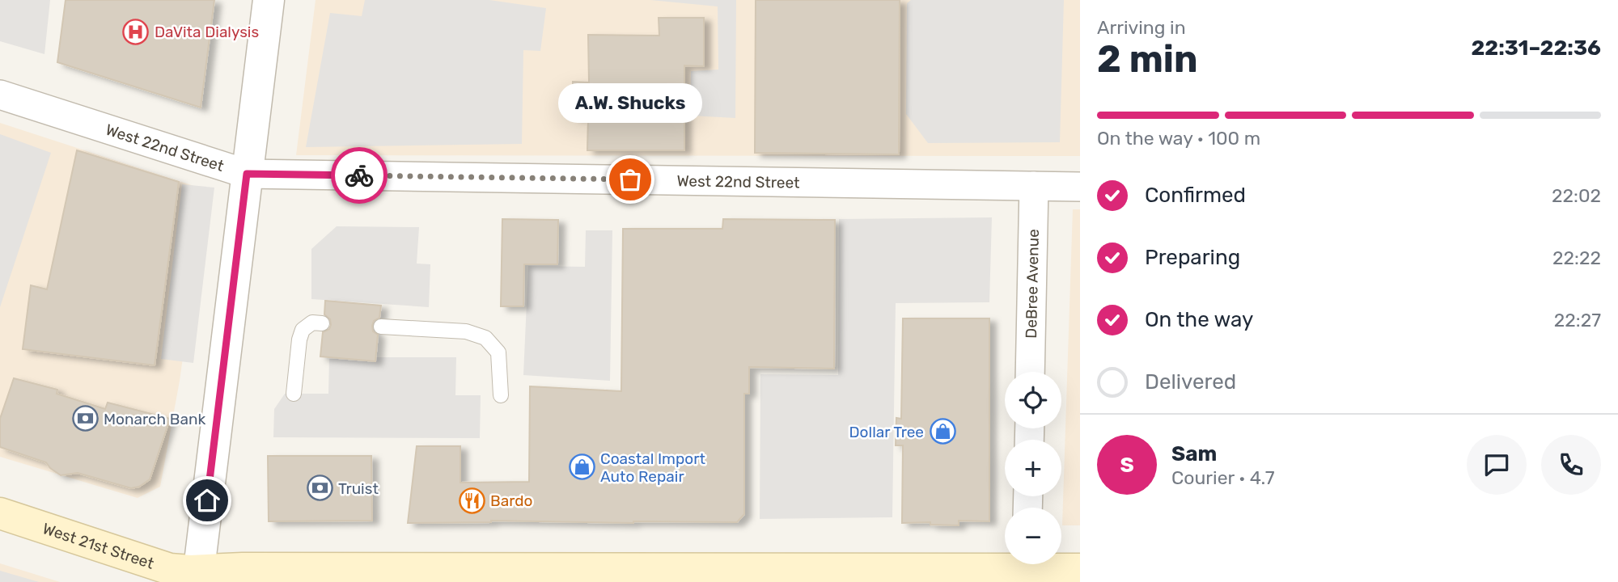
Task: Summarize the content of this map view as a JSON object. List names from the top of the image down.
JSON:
{
  "streets": {
    "main road": ["West 21st Street"],
    "street": ["West 22nd Street", "DeBree Avenue"]
  },
  "crossings": [
    ["West 22nd Street", "DeBree Avenue"]
  ],
  "places": {
    "hospital": ["DaVita Dialysis"],
    "other": ["A.W. Shucks"],
    "bank": ["Monarch Bank", "Truist"],
    "shop": ["Dollar Tree", "Coastal Import Auto Repair"],
    "restaurant": ["Bardo"]
  },
  "page": {
    "heading": ["2 min", "Arriving in", "22:31–22:36"],
    "panel": ["Sam", "Courier · 4.7"],
    "bubble": "A.W. Shucks",
    "bar": "On the way · 100 m",
    "list": [
      ["Confirmed", "22:02"],
      ["Preparing", "22:22"],
      ["On the way", "22:27"],
      "Delivered"
    ],
    "map_buttons": ["+", "−"],
    "round": "S"
  }
}
